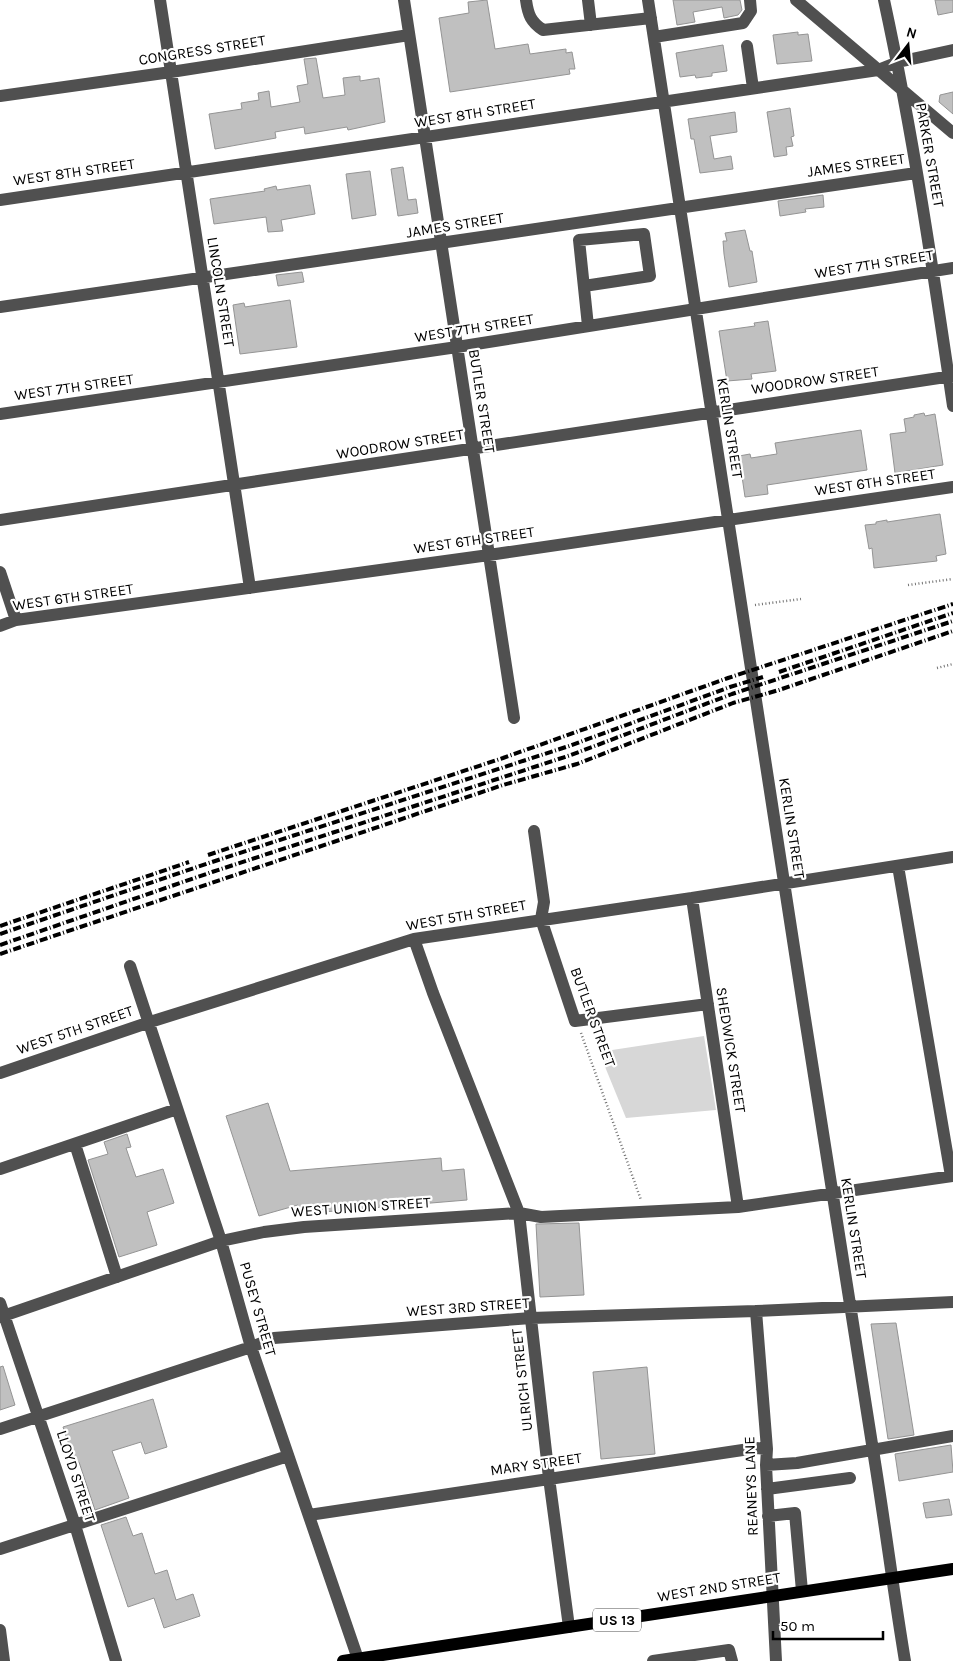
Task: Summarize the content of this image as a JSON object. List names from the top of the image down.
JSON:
{
  "streets": {
    "main road": ["WEST 2ND STREET", "US 13"],
    "street": [
      "CONGRESS STREET",
      "WEST 8TH STREET",
      "PARKER STREET",
      "JAMES STREET",
      "WEST 7TH STREET",
      "LINCOLN STREET",
      "WOODROW STREET",
      "BUTLER STREET",
      "KERLIN STREET",
      "WEST 6TH STREET",
      "WEST 5TH STREET",
      "SHEDWICK STREET",
      "WEST UNION STREET",
      "WEST 3RD STREET",
      "PUSEY STREET",
      "ULRICH STREET",
      "MARY STREET",
      "LLOYD STREET",
      "REANEYS LANE"
    ]
  },
  "crossings": [
    ["CONGRESS STREET", "LINCOLN STREET"],
    ["CONGRESS STREET", "BUTLER STREET"],
    ["WEST 8TH STREET", "PARKER STREET"],
    ["WEST 8TH STREET", "LINCOLN STREET"],
    ["WEST 8TH STREET", "BUTLER STREET"],
    ["WEST 8TH STREET", "KERLIN STREET"],
    ["PARKER STREET", "JAMES STREET"],
    ["PARKER STREET", "WEST 7TH STREET"],
    ["PARKER STREET", "WOODROW STREET"],
    ["JAMES STREET", "LINCOLN STREET"],
    ["JAMES STREET", "BUTLER STREET"],
    ["JAMES STREET", "KERLIN STREET"],
    ["WEST 7TH STREET", "LINCOLN STREET"],
    ["WEST 7TH STREET", "BUTLER STREET"],
    ["WEST 7TH STREET", "KERLIN STREET"],
    ["LINCOLN STREET", "WOODROW STREET"],
    ["LINCOLN STREET", "WEST 6TH STREET"],
    ["WOODROW STREET", "BUTLER STREET"],
    ["WOODROW STREET", "KERLIN STREET"],
    ["BUTLER STREET", "WEST 6TH STREET"],
    ["BUTLER STREET", "WEST 5TH STREET"],
    ["BUTLER STREET", "WEST UNION STREET"],
    ["KERLIN STREET", "WEST 6TH STREET"],
    ["KERLIN STREET", "WEST 5TH STREET"],
    ["KERLIN STREET", "WEST UNION STREET"],
    ["KERLIN STREET", "WEST 3RD STREET"],
    ["KERLIN STREET", "WEST 2ND STREET"],
    ["WEST 5TH STREET", "SHEDWICK STREET"],
    ["WEST 5TH STREET", "PUSEY STREET"],
    ["WEST 5TH STREET", "ULRICH STREET"],
    ["SHEDWICK STREET", "WEST UNION STREET"],
    ["WEST UNION STREET", "PUSEY STREET"],
    ["WEST UNION STREET", "ULRICH STREET"],
    ["WEST UNION STREET", "LLOYD STREET"],
    ["WEST 3RD STREET", "PUSEY STREET"],
    ["WEST 3RD STREET", "ULRICH STREET"],
    ["WEST 3RD STREET", "LLOYD STREET"],
    ["WEST 3RD STREET", "REANEYS LANE"],
    ["PUSEY STREET", "MARY STREET"],
    ["PUSEY STREET", "WEST 2ND STREET"],
    ["ULRICH STREET", "MARY STREET"],
    ["ULRICH STREET", "WEST 2ND STREET"],
    ["MARY STREET", "REANEYS LANE"],
    ["REANEYS LANE", "WEST 2ND STREET"]
  ],
  "scale_bar": "50 m",
  "north": "top"
}
